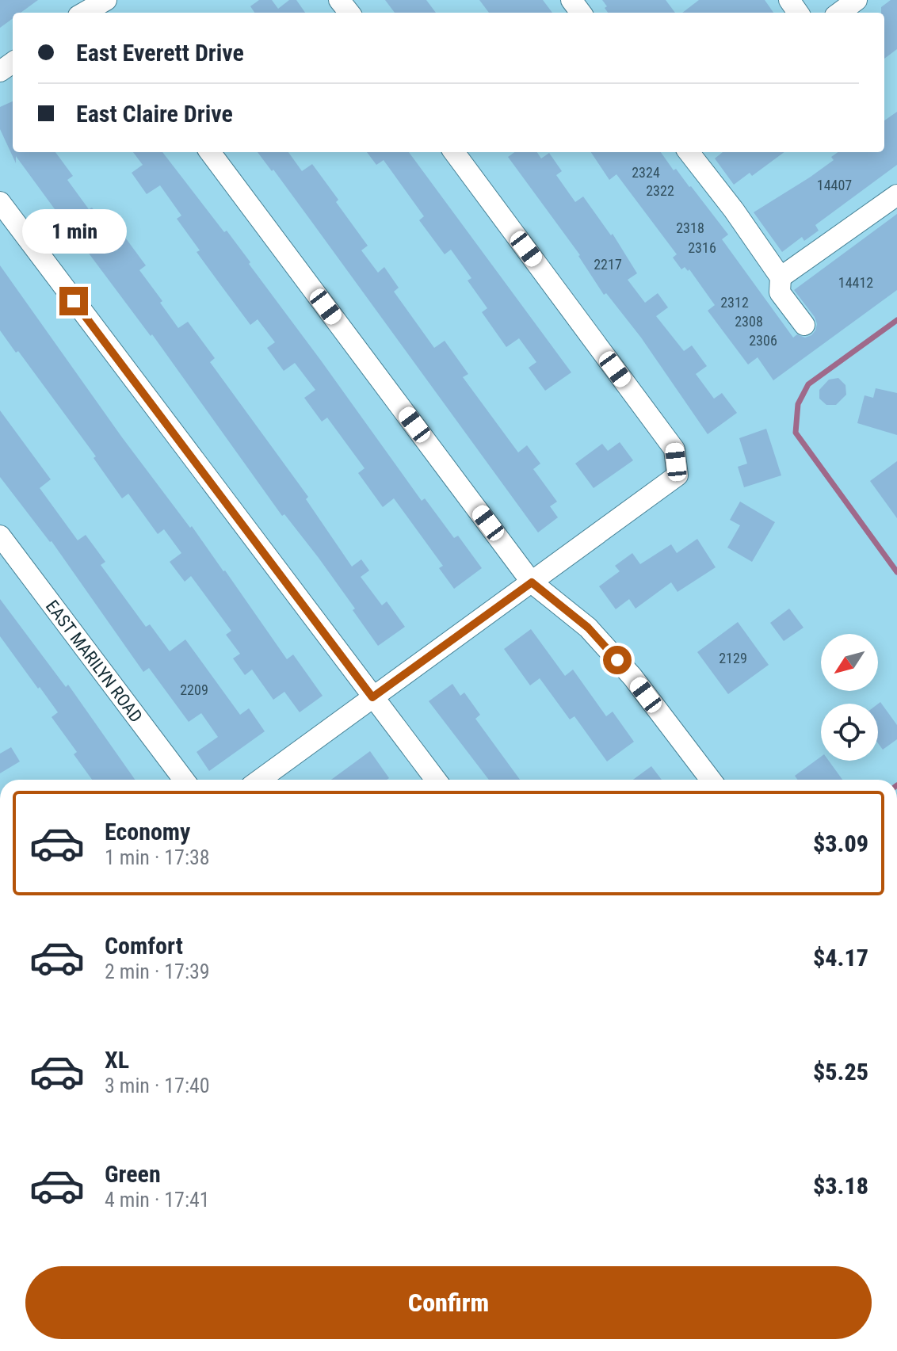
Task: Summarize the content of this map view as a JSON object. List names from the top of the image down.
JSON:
{
  "streets": {
    "street": ["EAST MARILYN ROAD"]
  },
  "house_numbers": [
    "2324",
    "14407",
    "2322",
    "2318",
    "2316",
    "2217",
    "14412",
    "2312",
    "2308",
    "2306",
    "2129",
    "2209"
  ],
  "north": "bottom left",
  "page": {
    "banner": ["East Everett Drive", "East Claire Drive"],
    "bubble": "1 min",
    "list": [
      {
        "name": "Economy",
        "note": "1 min · 17:38",
        "value": "$3.09"
      },
      {
        "name": "Comfort",
        "note": "2 min · 17:39",
        "value": "$4.17"
      },
      {
        "name": "XL",
        "note": "3 min · 17:40",
        "value": "$5.25"
      },
      {
        "name": "Green",
        "note": "4 min · 17:41",
        "value": "$3.18"
      }
    ],
    "buttons": "Confirm"
  }
}
